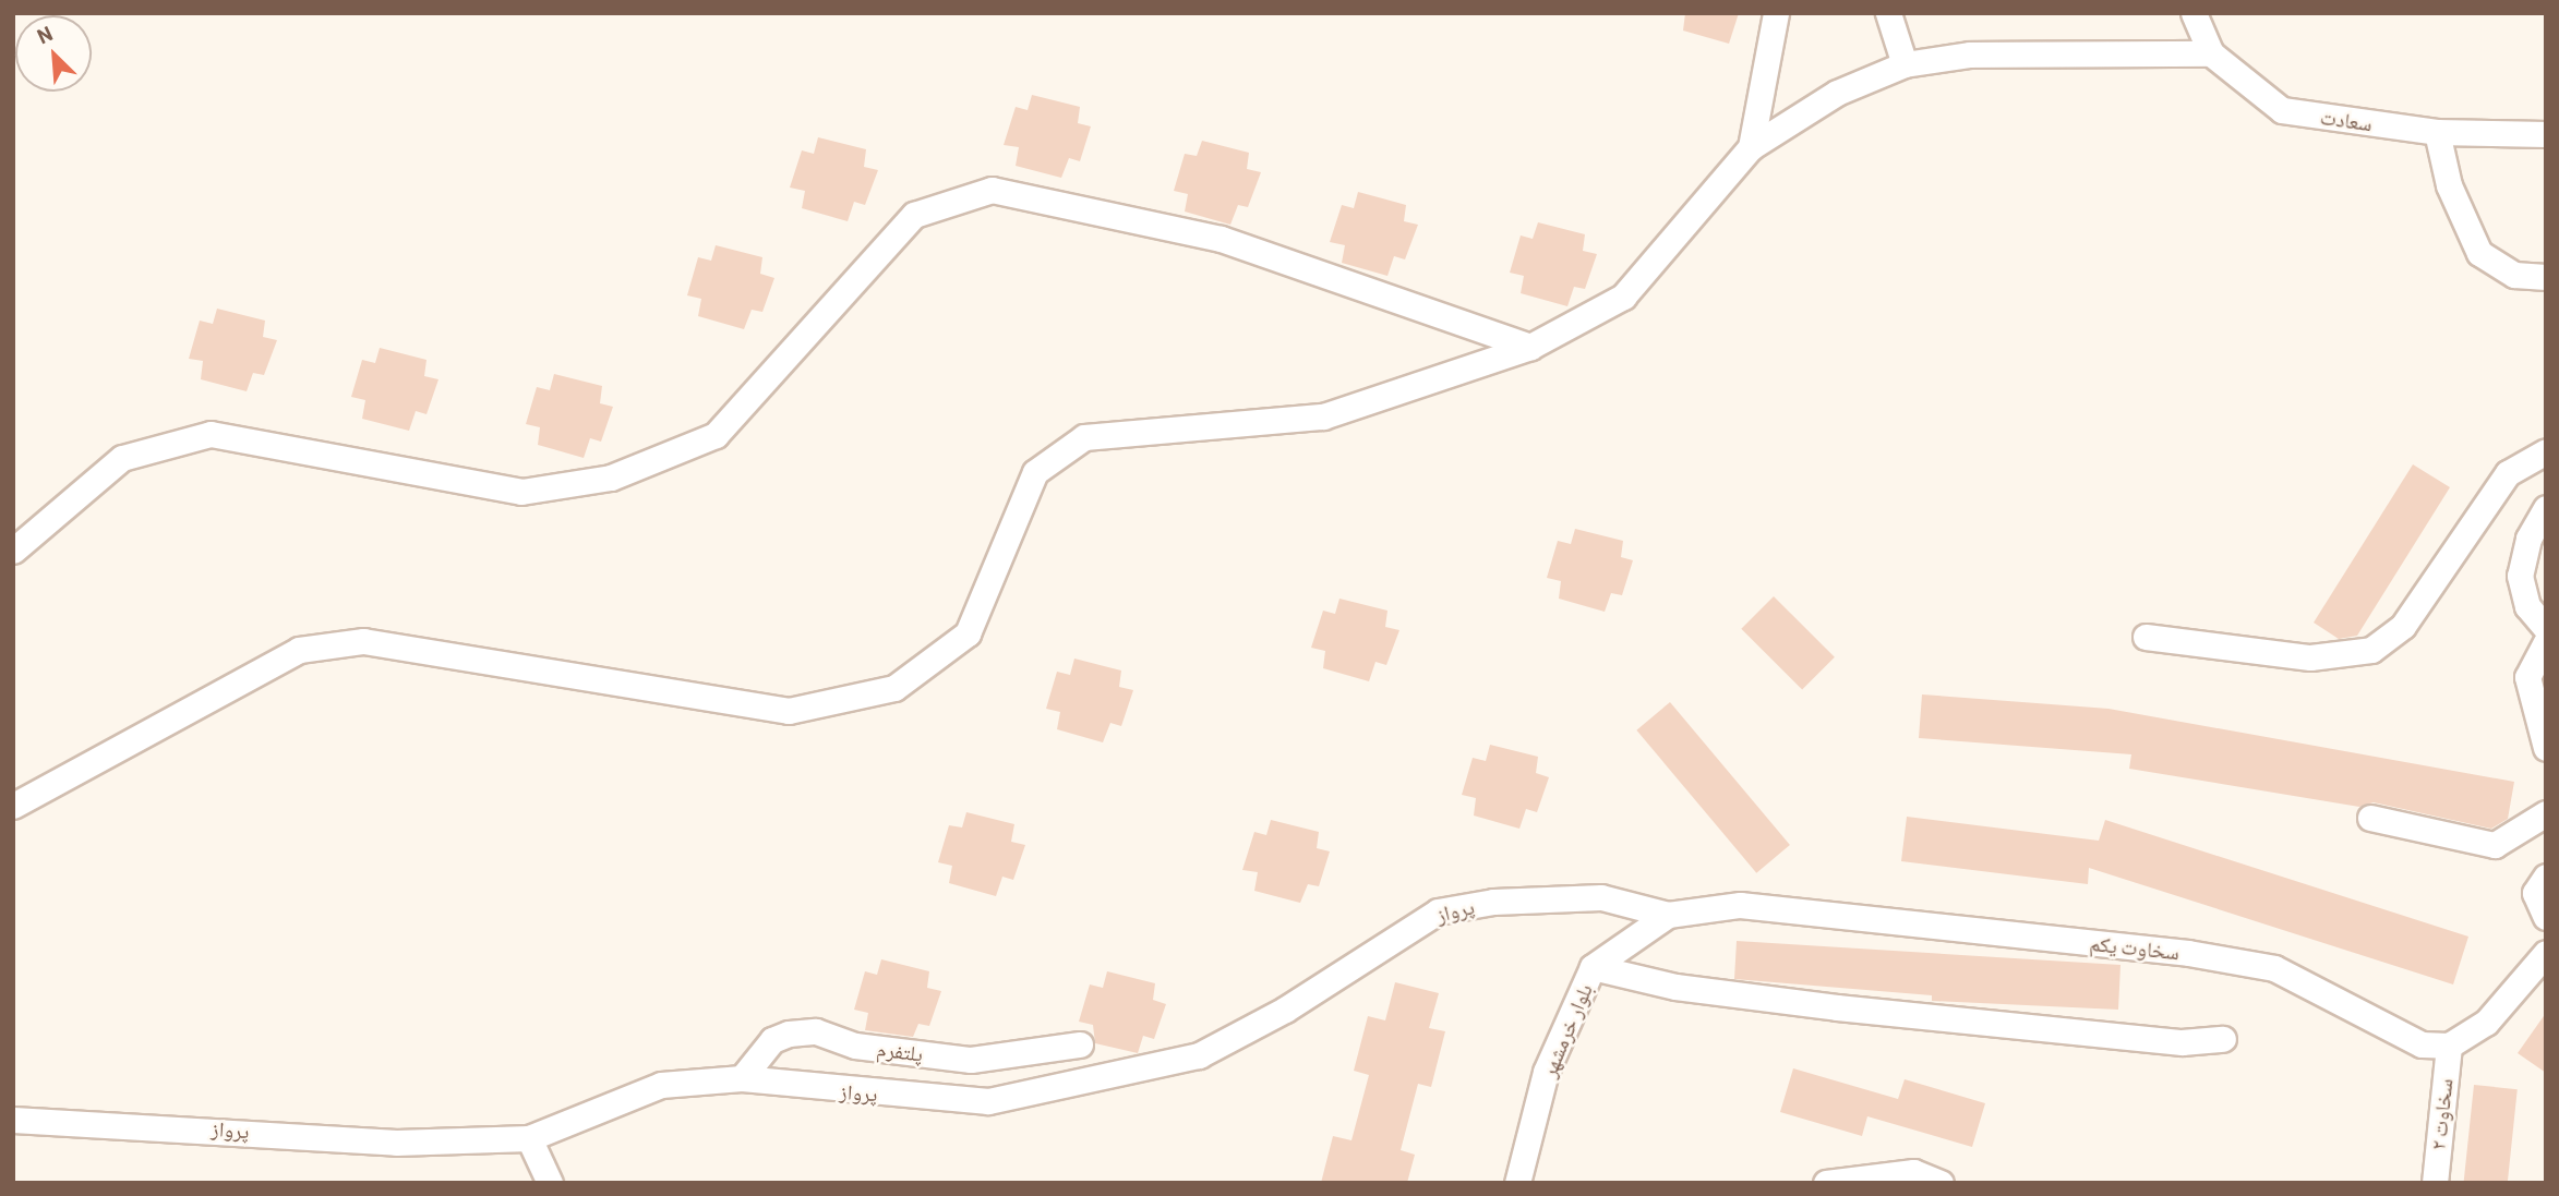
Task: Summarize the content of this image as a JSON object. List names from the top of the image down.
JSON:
{
  "streets": {
    "street": [
      "سعادت",
      "پرواز",
      "سخاوت یکم",
      "بلوار خرمشهر",
      "پلتفرم",
      "سخاوت ۲"
    ]
  },
  "crossings": [
    ["پرواز", "سخاوت یکم"],
    ["پرواز", "بلوار خرمشهر"],
    ["پرواز", "پلتفرم"],
    ["سخاوت یکم", "بلوار خرمشهر"],
    ["سخاوت یکم", "سخاوت ۲"]
  ],
  "north": "top left"
}
